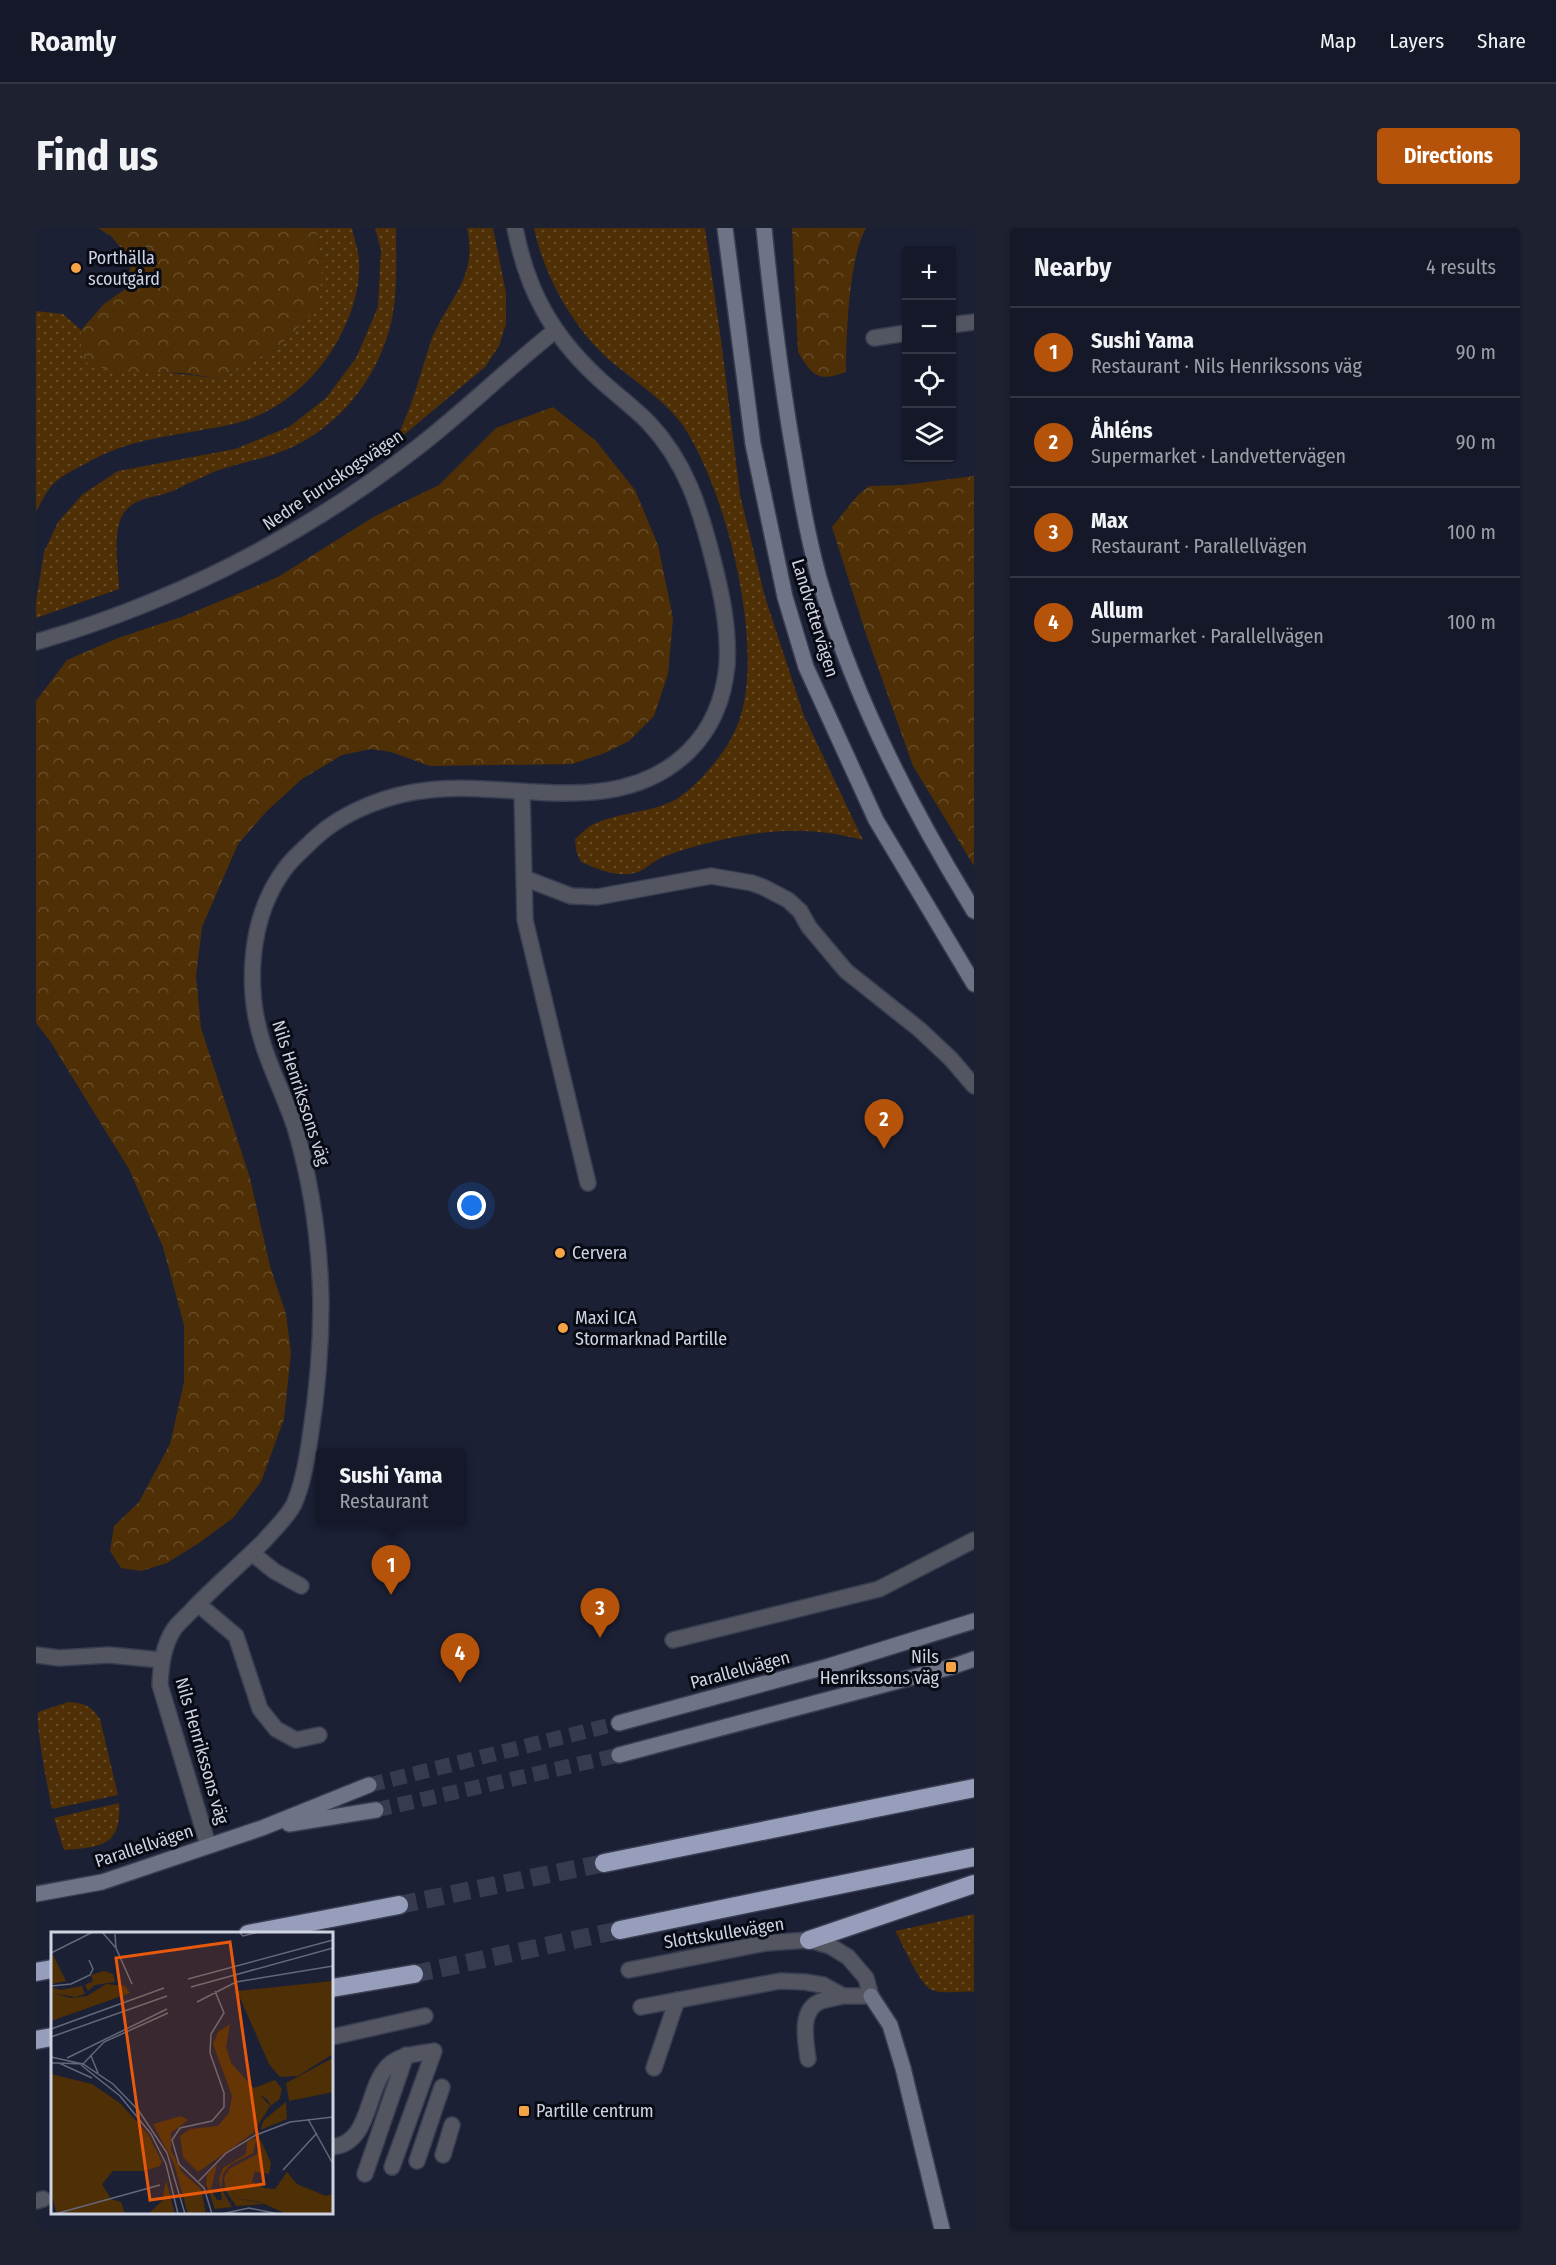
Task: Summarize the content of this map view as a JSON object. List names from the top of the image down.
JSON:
{
  "streets": {
    "street": [
      "Nedre Furuskogsvägen",
      "Landvettervägen",
      "Nils Henrikssons väg",
      "Parallellvägen",
      "Slottskullevägen"
    ]
  },
  "crossings": [
    ["Nedre Furuskogsvägen", "Nils Henrikssons väg"],
    ["Nils Henrikssons väg", "Parallellvägen"]
  ],
  "places": {
    "other": ["Porthälla scoutgård", "Cervera", "Maxi ICA Stormarknad Partille"],
    "transit": ["Nils Henrikssons väg", "Partille centrum"]
  },
  "page": {
    "header": "Roamly",
    "nav": ["Map", "Layers", "Share"],
    "buttons": "Directions",
    "title": "Find us",
    "heading": ["Nearby", "4 results"],
    "map_buttons": ["+", "−"],
    "list": [
      {
        "mark": "1",
        "name": "Sushi Yama",
        "note": "Restaurant · Nils Henrikssons väg",
        "value": "90 m"
      },
      {
        "mark": "2",
        "name": "Åhléns",
        "note": "Supermarket · Landvettervägen",
        "value": "90 m"
      },
      {
        "mark": "3",
        "name": "Max",
        "note": "Restaurant · Parallellvägen",
        "value": "100 m"
      },
      {
        "mark": "4",
        "name": "Allum",
        "note": "Supermarket · Parallellvägen",
        "value": "100 m"
      }
    ],
    "pins": [
      "2",
      "1",
      "3",
      "4"
    ],
    "popup": ["Sushi Yama", "Restaurant"]
  }
}
